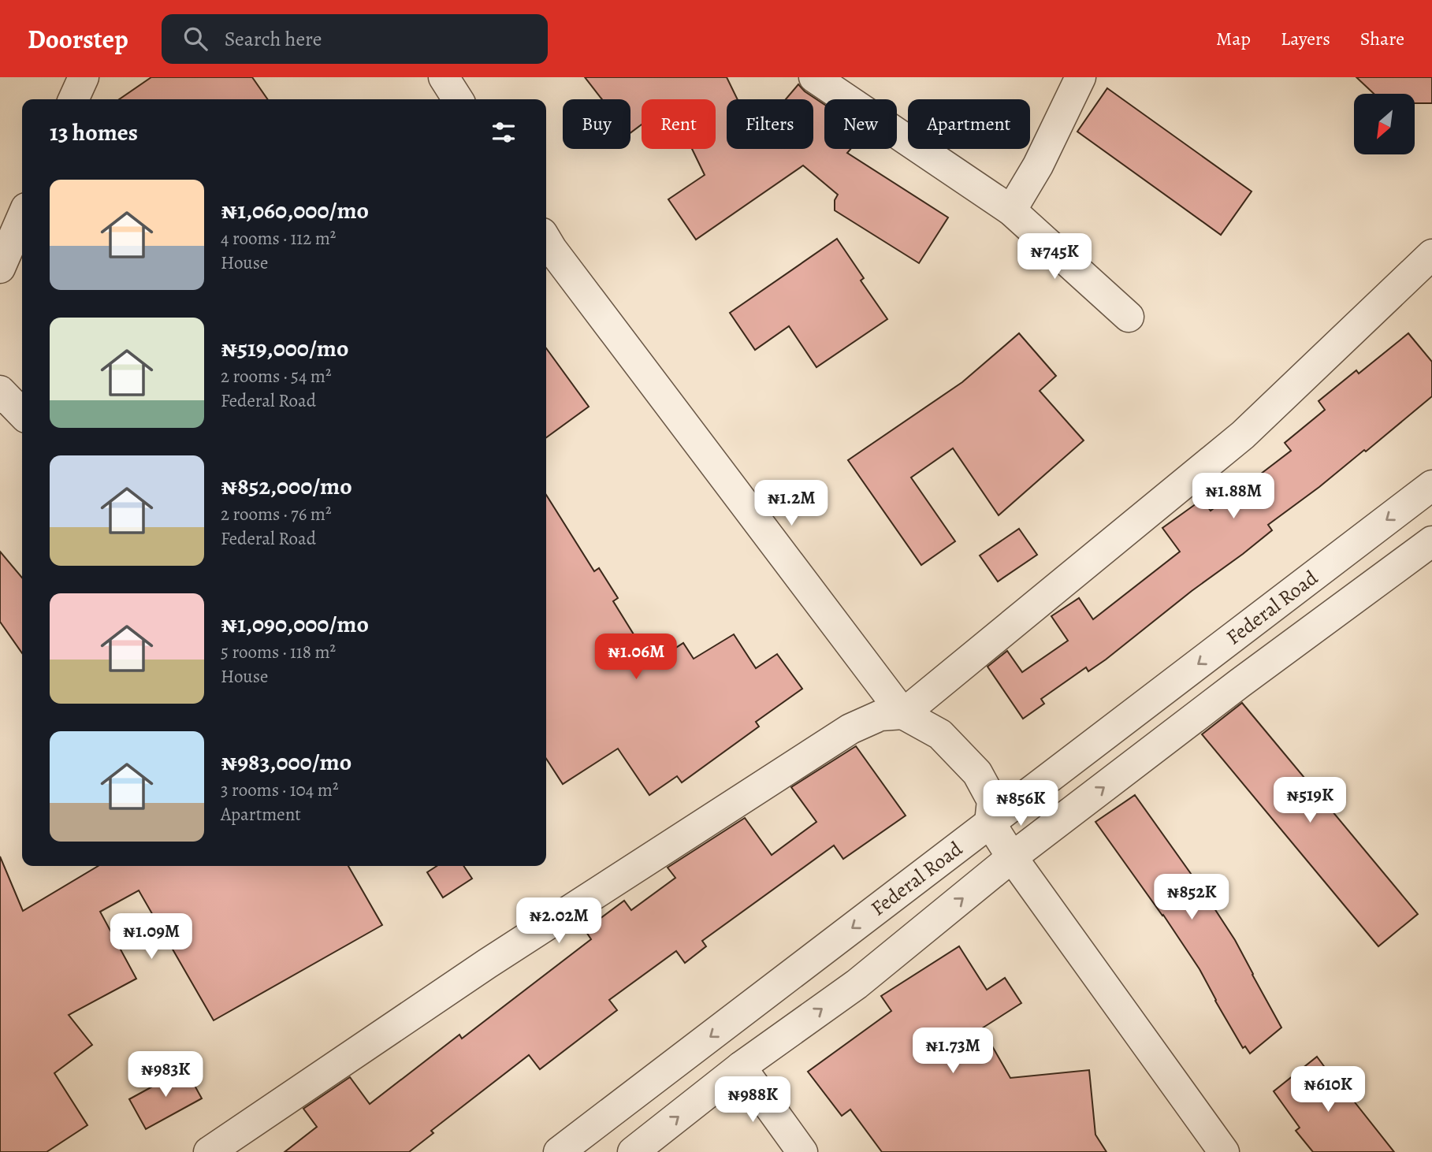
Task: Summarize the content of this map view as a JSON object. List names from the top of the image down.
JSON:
{
  "streets": {
    "street": ["Federal Road"]
  },
  "north": "bottom left",
  "page": {
    "header": "Doorstep",
    "search": "Search here",
    "nav": ["Map", "Layers", "Share"],
    "chip": [
      "Buy",
      "Rent",
      "Filters",
      "New",
      "Apartment"
    ],
    "heading": "13 homes",
    "list": [
      {
        "name": "₦1,060,000/mo",
        "note": "4 rooms · 112 m² · House"
      },
      {
        "name": "₦519,000/mo",
        "note": "2 rooms · 54 m² · Federal Road"
      },
      {
        "name": "₦852,000/mo",
        "note": "2 rooms · 76 m² · Federal Road"
      },
      {
        "name": "₦1,090,000/mo",
        "note": "5 rooms · 118 m² · House"
      },
      {
        "name": "₦983,000/mo",
        "note": "3 rooms · 104 m² · Apartment"
      }
    ],
    "price": [
      "₦745K",
      "₦1.88M",
      "₦1.2M",
      "₦1.06M",
      "₦519K",
      "₦856K",
      "₦852K",
      "₦2.02M",
      "₦1.09M",
      "₦1.73M",
      "₦983K",
      "₦610K",
      "₦988K"
    ]
  }
}
